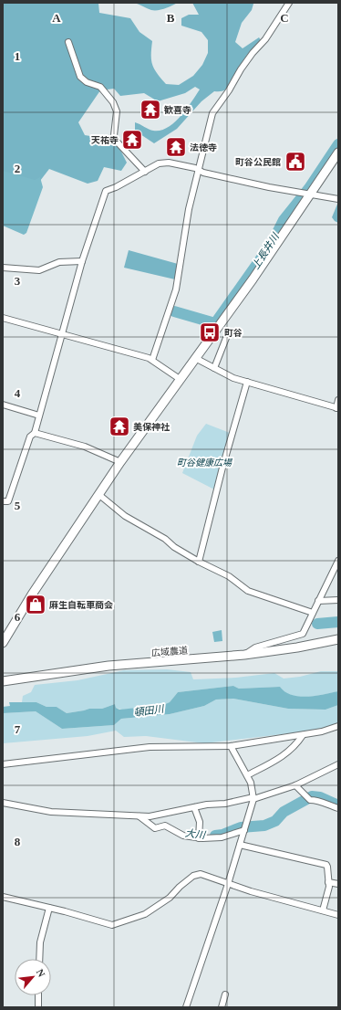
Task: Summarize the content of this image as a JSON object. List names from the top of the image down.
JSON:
{
  "streets": {
    "street": ["広域農道"]
  },
  "water": ["上長井川", "頓田川", "大川"],
  "parks": ["町谷健康広場"],
  "places": {
    "temple": [
      "歓喜寺",
      "天祐寺",
      "法徳寺",
      "美保神社"
    ],
    "public building": ["町谷公民館"],
    "bus stop": ["町谷"],
    "shop": ["麻生自転車商会"]
  },
  "north": "top right",
  "grid": {
    "columns": ["A", "B", "C"],
    "rows": [
      "1",
      "2",
      "3",
      "4",
      "5",
      "6",
      "7",
      "8"
    ]
  }
}
